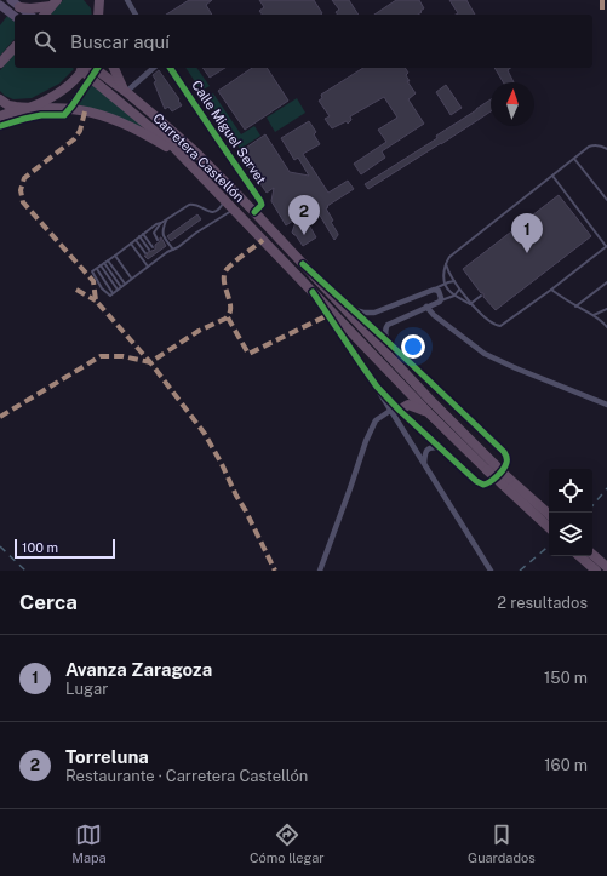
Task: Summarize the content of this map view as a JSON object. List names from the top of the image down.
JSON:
{
  "streets": {
    "highway": ["Carretera Castellón"],
    "street": ["Calle Miguel Servet"]
  },
  "crossings": [
    ["Calle Miguel Servet", "Carretera Castellón"]
  ],
  "scale_bar": "100 m",
  "north": "top",
  "page": {
    "search": "Buscar aquí",
    "pins": ["2", "1"],
    "scale": "100 m",
    "heading": ["Cerca", "2 resultados"],
    "list": [
      {
        "mark": "1",
        "name": "Avanza Zaragoza",
        "note": "Lugar",
        "value": "150 m"
      },
      {
        "mark": "2",
        "name": "Torreluna",
        "note": "Restaurante · Carretera Castellón",
        "value": "160 m"
      }
    ],
    "nav": ["Mapa", "Cómo llegar", "Guardados"]
  }
}
